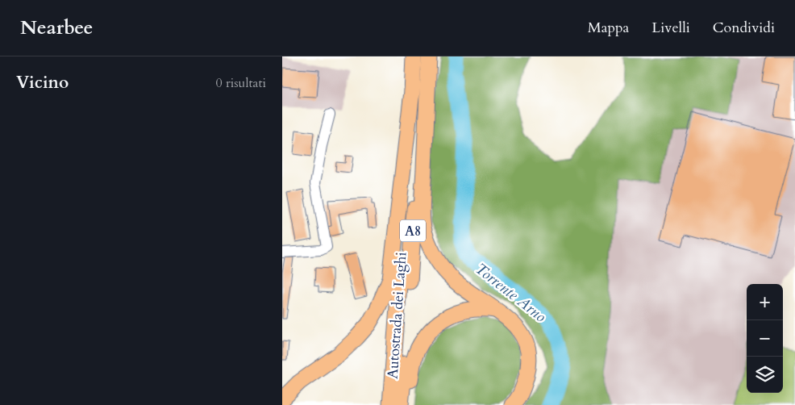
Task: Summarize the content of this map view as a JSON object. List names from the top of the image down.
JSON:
{
  "streets": {
    "highway": ["A8", "Autostrada dei Laghi"]
  },
  "water": ["Torrente Arno"],
  "page": {
    "header": "Nearbee",
    "nav": ["Mappa", "Livelli", "Condividi"],
    "heading": ["Vicino", "0 risultati"],
    "map_buttons": ["+", "−"]
  }
}
